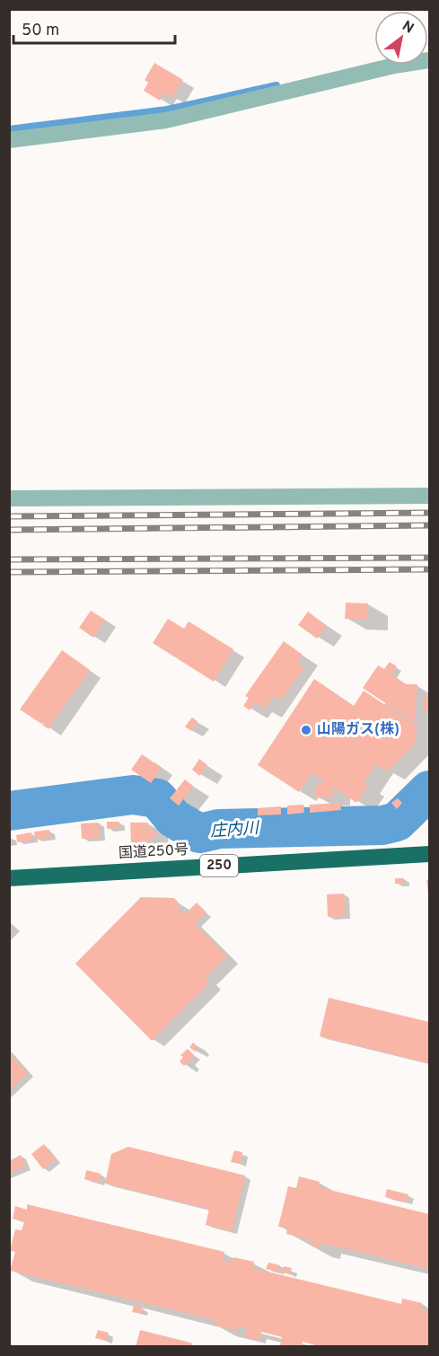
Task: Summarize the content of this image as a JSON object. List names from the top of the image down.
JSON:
{
  "streets": {
    "highway": ["国道250号", "250"]
  },
  "water": ["庄内川"],
  "places": ["山陽ガス(株)"],
  "scale_bar": "50 m",
  "north": "top right"
}
